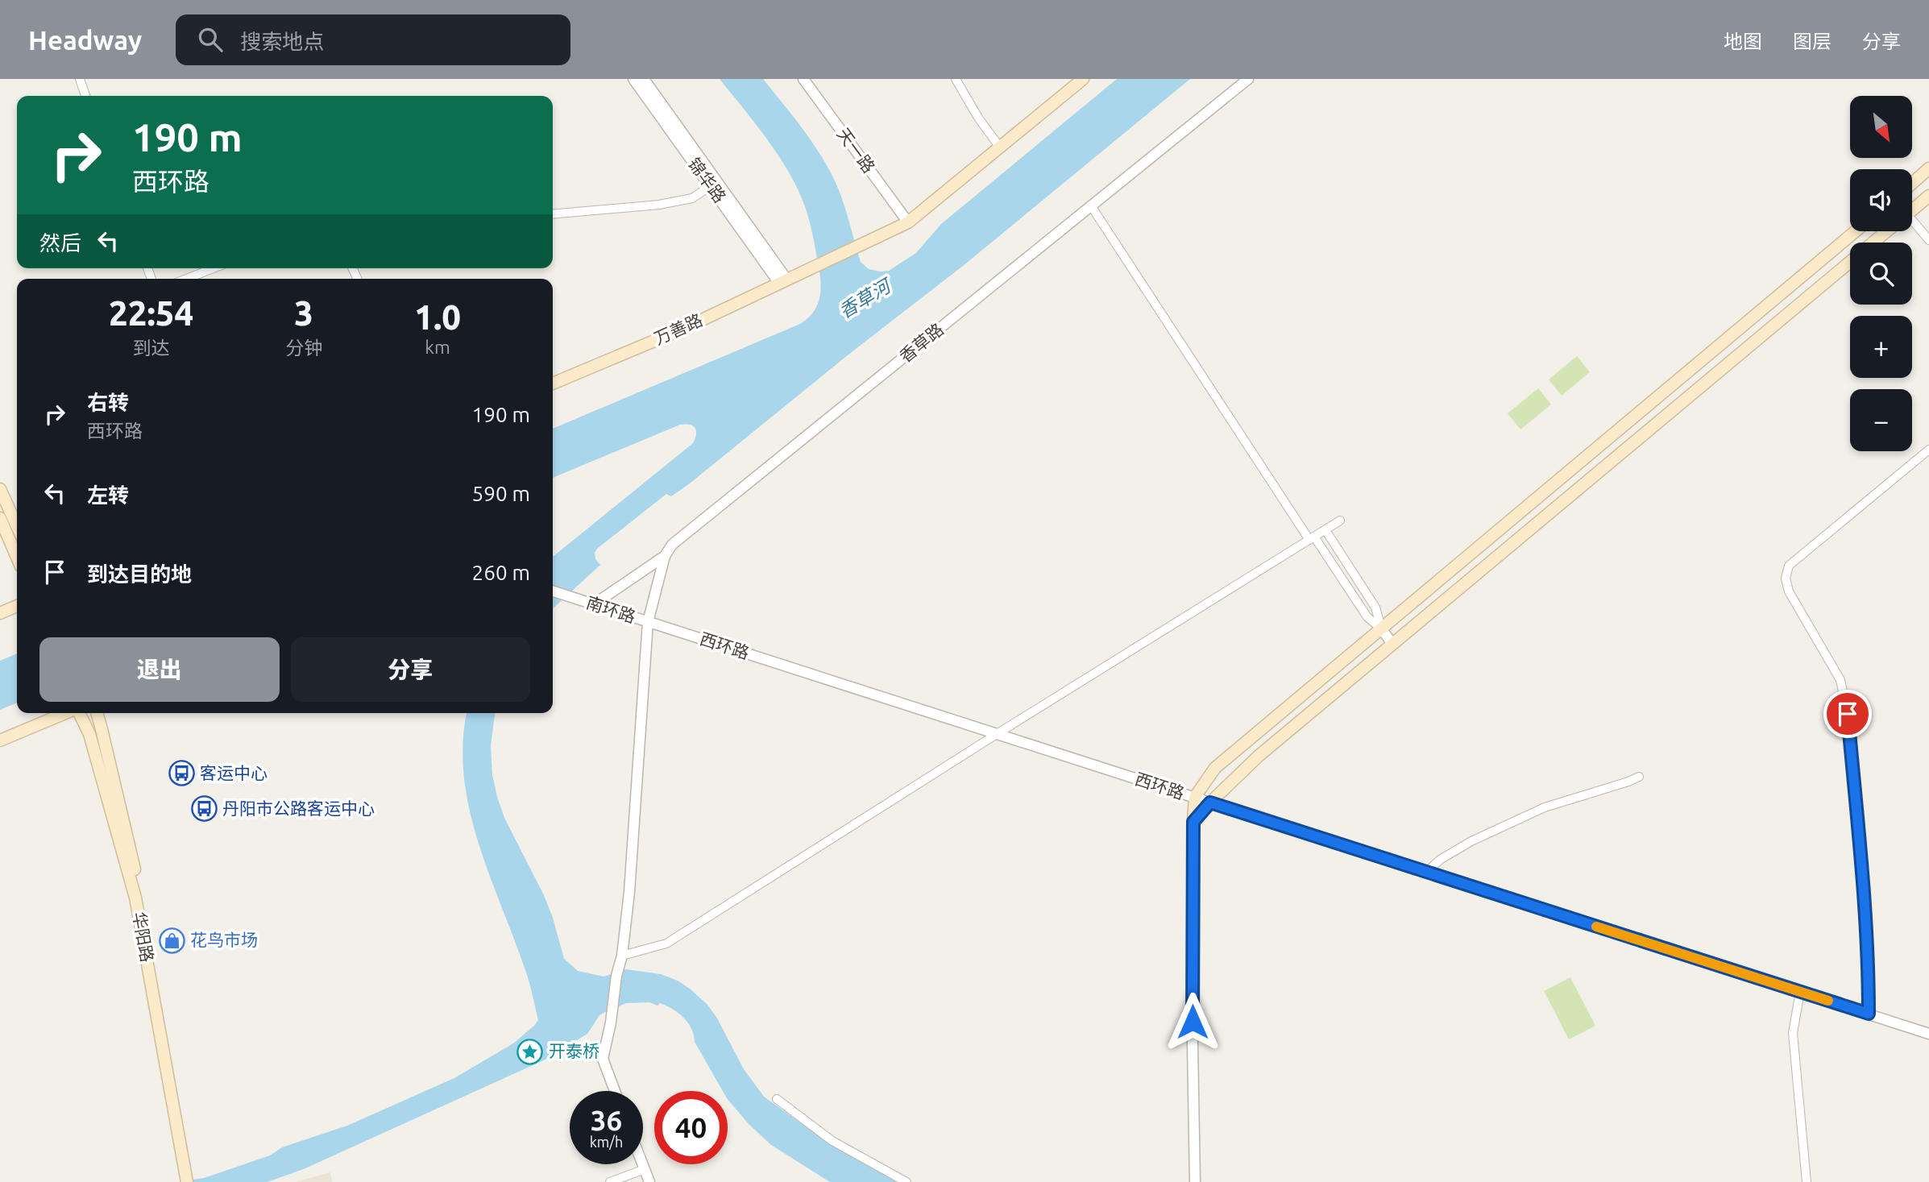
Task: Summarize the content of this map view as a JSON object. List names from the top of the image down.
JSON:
{
  "streets": {
    "main road": ["万善路", "华阳路"],
    "street": [
      "天一路",
      "锦华路",
      "香草路",
      "南环路",
      "西环路"
    ]
  },
  "crossings": [
    ["天一路", "万善路"],
    ["锦华路", "万善路"],
    ["香草路", "南环路"],
    ["南环路", "西环路"]
  ],
  "water": ["香草河"],
  "places": {
    "bus stop": ["客运中心", "丹阳市公路客运中心"],
    "shop": ["花鸟市场"],
    "place": ["开泰桥"]
  },
  "north": "bottom right",
  "page": {
    "header": "Headway",
    "search": "搜索地点",
    "nav": ["地图", "图层", "分享"],
    "map_buttons": ["+", "−"],
    "turn": ["190 m", "西环路"],
    "then": "然后",
    "eta": [
      "22:54",
      "到达",
      "3",
      "分钟",
      "1.0",
      "km"
    ],
    "list": [
      {
        "name": "右转",
        "note": "西环路",
        "value": "190 m"
      },
      {
        "name": "左转",
        "value": "590 m"
      },
      {
        "name": "到达目的地",
        "value": "260 m"
      }
    ],
    "buttons": ["退出", "分享"],
    "speed": "36 km/h",
    "limit": "40"
  }
}
